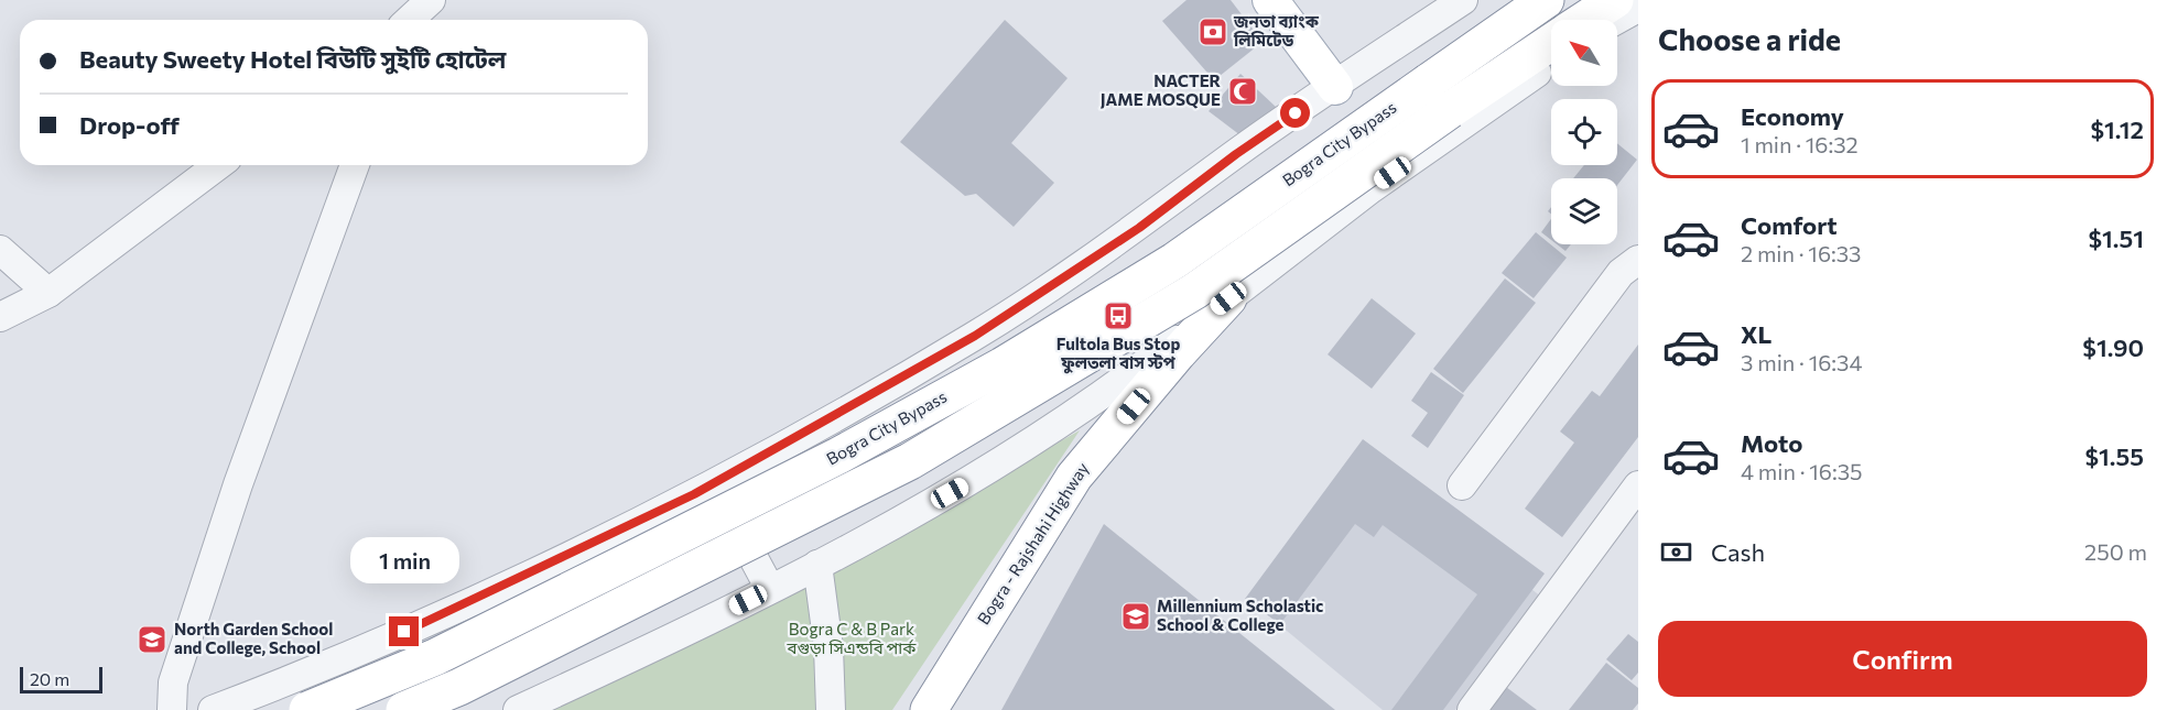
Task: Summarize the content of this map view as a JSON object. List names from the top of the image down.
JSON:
{
  "streets": {
    "highway": ["Bogra City Bypass", "Bogra - Rajshahi Highway"]
  },
  "parks": ["Bogra C & B Park বগুড়া সিএন্ডবি পার্ক"],
  "places": {
    "bank": ["জনতা ব্যাংক লিমিটেড"],
    "mosque": ["NACTER JAME MOSQUE"],
    "bus stop": ["Fultola Bus Stop ফুলতলা বাস স্টপ"],
    "school or university": ["Millennium Scholastic School & College", "North Garden School and College, School"]
  },
  "scale_bar": "20 m",
  "north": "top left",
  "page": {
    "heading": "Choose a ride",
    "banner": ["Beauty Sweety Hotel বিউটি সুইটি হোটেল", "Drop-off"],
    "list": [
      {
        "name": "Economy",
        "note": "1 min · 16:32",
        "value": "$1.12"
      },
      {
        "name": "Comfort",
        "note": "2 min · 16:33",
        "value": "$1.51"
      },
      {
        "name": "XL",
        "note": "3 min · 16:34",
        "value": "$1.90"
      },
      {
        "name": "Moto",
        "note": "4 min · 16:35",
        "value": "$1.55"
      }
    ],
    "pay": ["Cash", "250 m"],
    "bubble": "1 min",
    "buttons": "Confirm",
    "scale": "20 m"
  }
}
